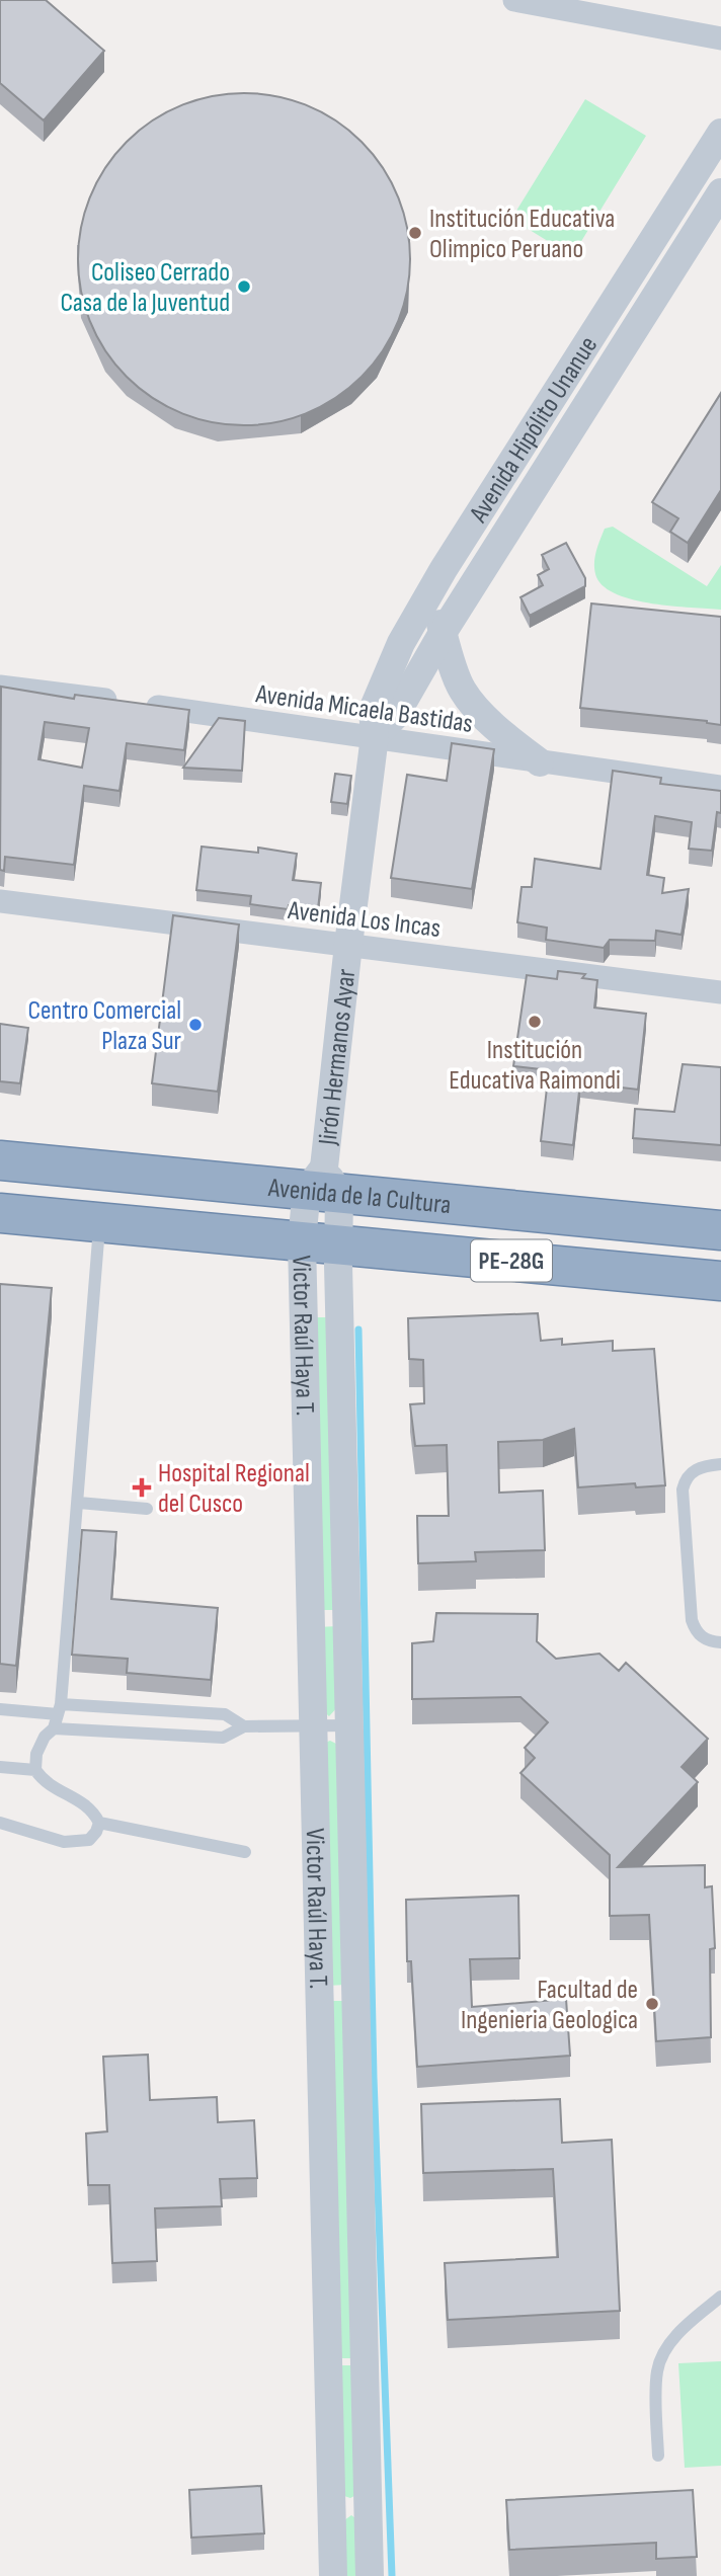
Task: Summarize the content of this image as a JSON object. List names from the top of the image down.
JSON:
{
  "streets": {
    "highway": ["Avenida de la Cultura", "PE-28G"],
    "street": [
      "Avenida Hipólito Unanue",
      "Avenida Micaela Bastidas",
      "Avenida Los Incas",
      "Jirón Hermanos Ayar",
      "Victor Raúl Haya T."
    ]
  },
  "crossings": [
    ["Avenida Hipólito Unanue", "Avenida Micaela Bastidas"],
    ["Avenida Hipólito Unanue", "Avenida Los Incas"],
    ["Avenida Hipólito Unanue", "Jirón Hermanos Ayar"],
    ["Avenida Los Incas", "Jirón Hermanos Ayar"],
    ["Jirón Hermanos Ayar", "Avenida de la Cultura"],
    ["Jirón Hermanos Ayar", "Victor Raúl Haya T."],
    ["Avenida de la Cultura", "Victor Raúl Haya T."]
  ],
  "places": {
    "other": [
      "Institución Educativa Olimpico Peruano",
      "Coliseo Cerrado Casa de la Juventud",
      "Institución Educativa Raimondi",
      "Centro Comercial Plaza Sur",
      "Facultad de Ingenieria Geologica"
    ],
    "health": ["Hospital Regional del Cusco"]
  }
}
